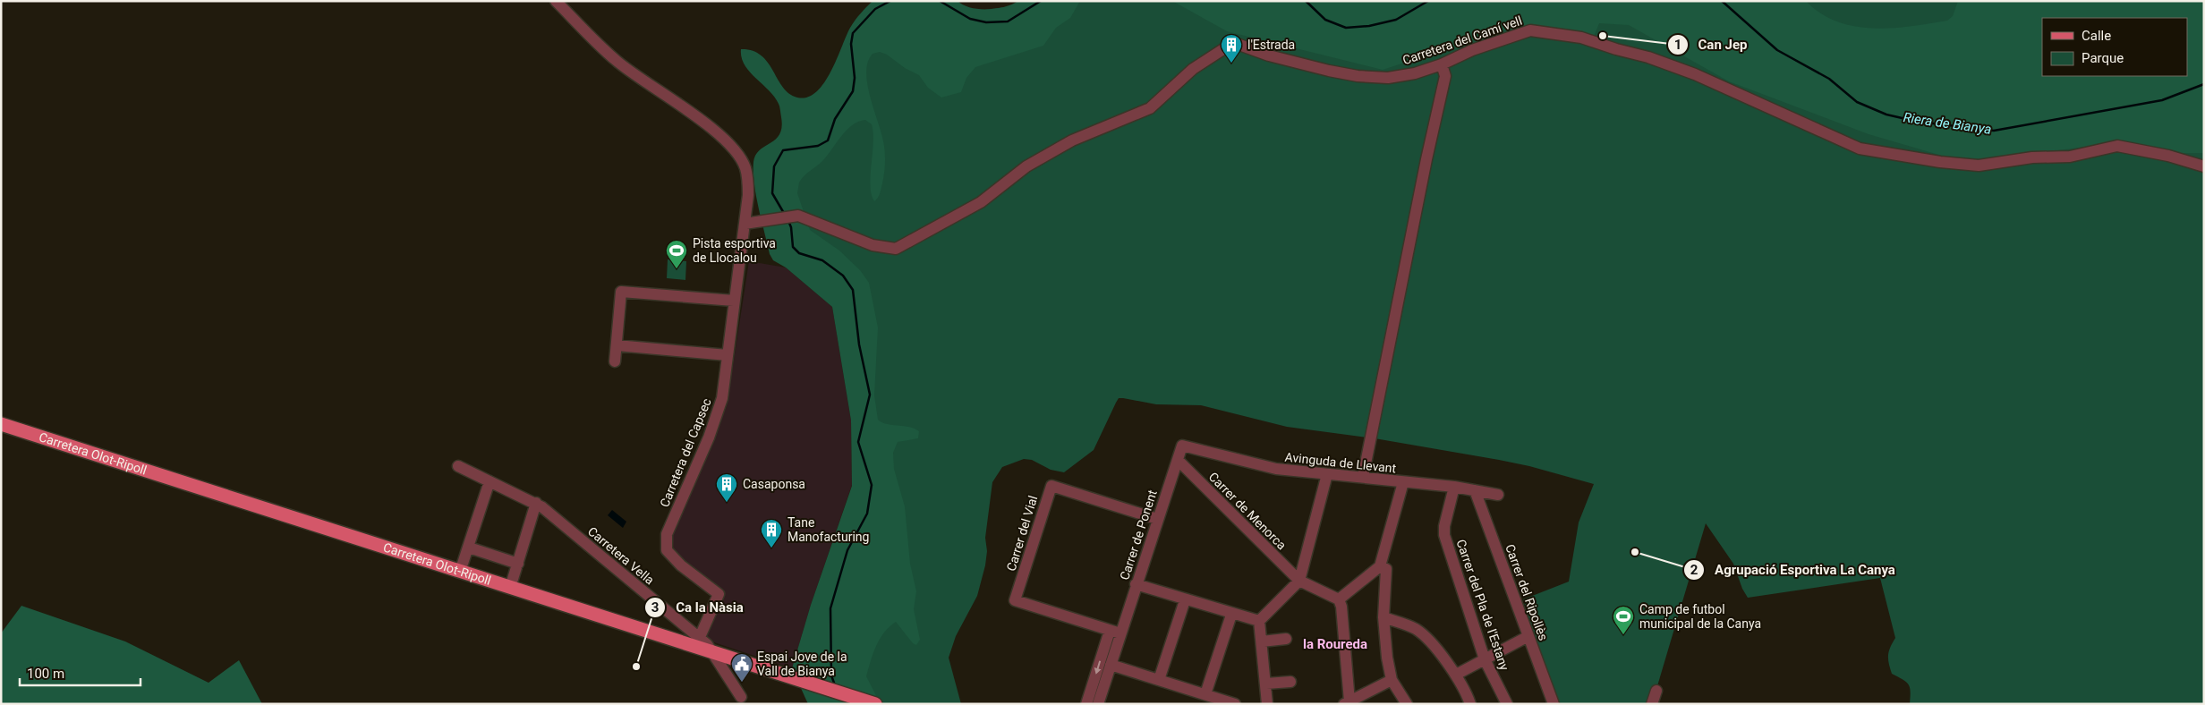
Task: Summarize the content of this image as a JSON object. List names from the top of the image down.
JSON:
{
  "streets": {
    "main road": ["Carretera Olot-Ripoll"],
    "street": [
      "Carretera del Camí vell",
      "Carretera del Capsec",
      "Avinguda de Llevant",
      "Carrer de Menorca",
      "Carrer del Vial",
      "Carrer de Ponent",
      "Carretera Vella",
      "Carrer del Ripollès",
      "Carrer del Pla de l'Estany"
    ]
  },
  "crossings": [
    ["Carretera del Camí vell", "Carretera del Capsec"],
    ["Carretera del Capsec", "Carretera Olot-Ripoll"],
    ["Carretera del Capsec", "Carretera Vella"],
    ["Carretera Olot-Ripoll", "Carretera Vella"],
    ["Avinguda de Llevant", "Carrer de Ponent"],
    ["Avinguda de Llevant", "Carrer del Ripollès"],
    ["Avinguda de Llevant", "Carrer del Pla de l'Estany"],
    ["Carrer de Menorca", "Carrer de Ponent"],
    ["Carrer del Vial", "Carrer de Ponent"]
  ],
  "districts": ["la Roureda"],
  "water": ["Riera de Bianya"],
  "places": {
    "other": ["Can Jep", "Agrupació Esportiva La Canya", "Ca la Nàsia"],
    "building": ["l'Estrada", "Casaponsa", "Tane Manofacturing"],
    "sports": ["Pista esportiva de Llocalou", "Camp de futbol municipal de la Canya"],
    "public building": ["Espai Jove de la Vall de Bianya"]
  },
  "legend": ["Calle", "Parque"],
  "scale_bar": "100 m"
}
